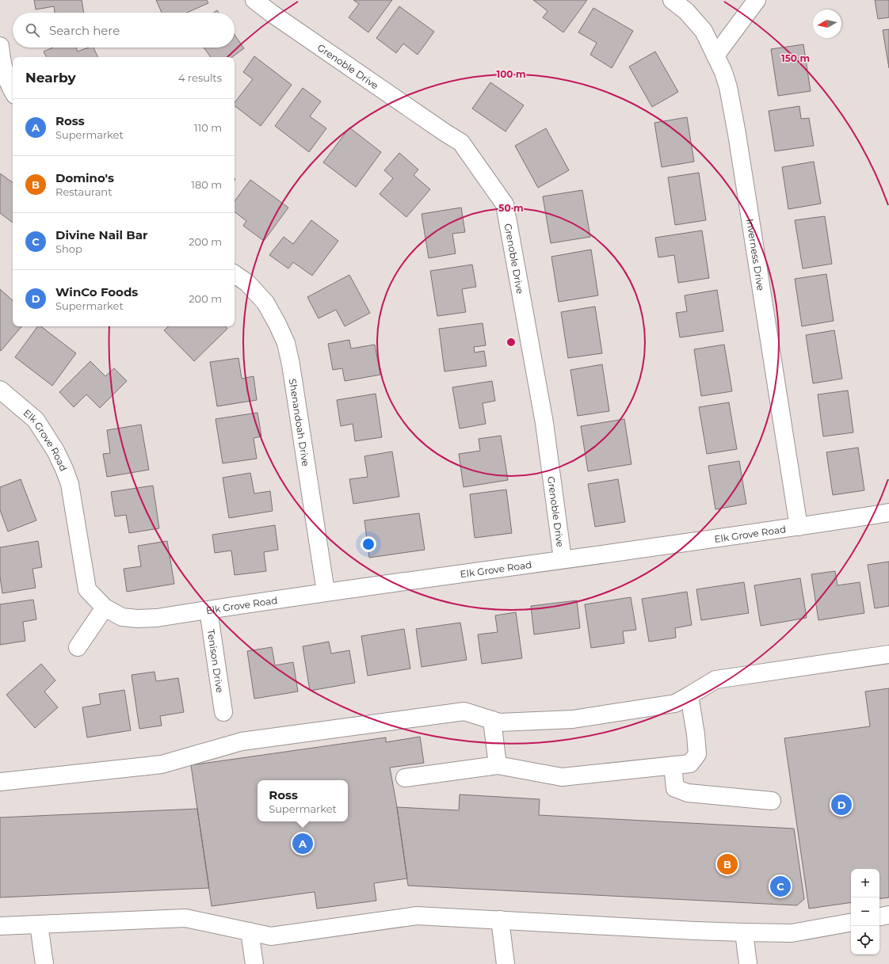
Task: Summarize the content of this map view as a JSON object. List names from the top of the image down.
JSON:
{
  "streets": {
    "street": [
      "Grenoble Drive",
      "Inverness Drive",
      "Shenandoah Drive",
      "Elk Grove Road",
      "Tenison Drive"
    ]
  },
  "crossings": [
    ["Grenoble Drive", "Elk Grove Road"],
    ["Inverness Drive", "Elk Grove Road"],
    ["Shenandoah Drive", "Elk Grove Road"],
    ["Elk Grove Road", "Tenison Drive"]
  ],
  "north": "left",
  "page": {
    "search": "Search here",
    "heading": ["Nearby", "4 results"],
    "list": [
      {
        "mark": "A",
        "name": "Ross",
        "note": "Supermarket",
        "value": "110 m"
      },
      {
        "mark": "B",
        "name": "Domino's",
        "note": "Restaurant",
        "value": "180 m"
      },
      {
        "mark": "C",
        "name": "Divine Nail Bar",
        "note": "Shop",
        "value": "200 m"
      },
      {
        "mark": "D",
        "name": "WinCo Foods",
        "note": "Supermarket",
        "value": "200 m"
      }
    ],
    "popup": ["Ross", "Supermarket"],
    "pins": [
      "D",
      "A",
      "B",
      "C"
    ],
    "map_buttons": ["+", "−"]
  },
  "rings": ["150 m", "100 m", "50 m"]
}
